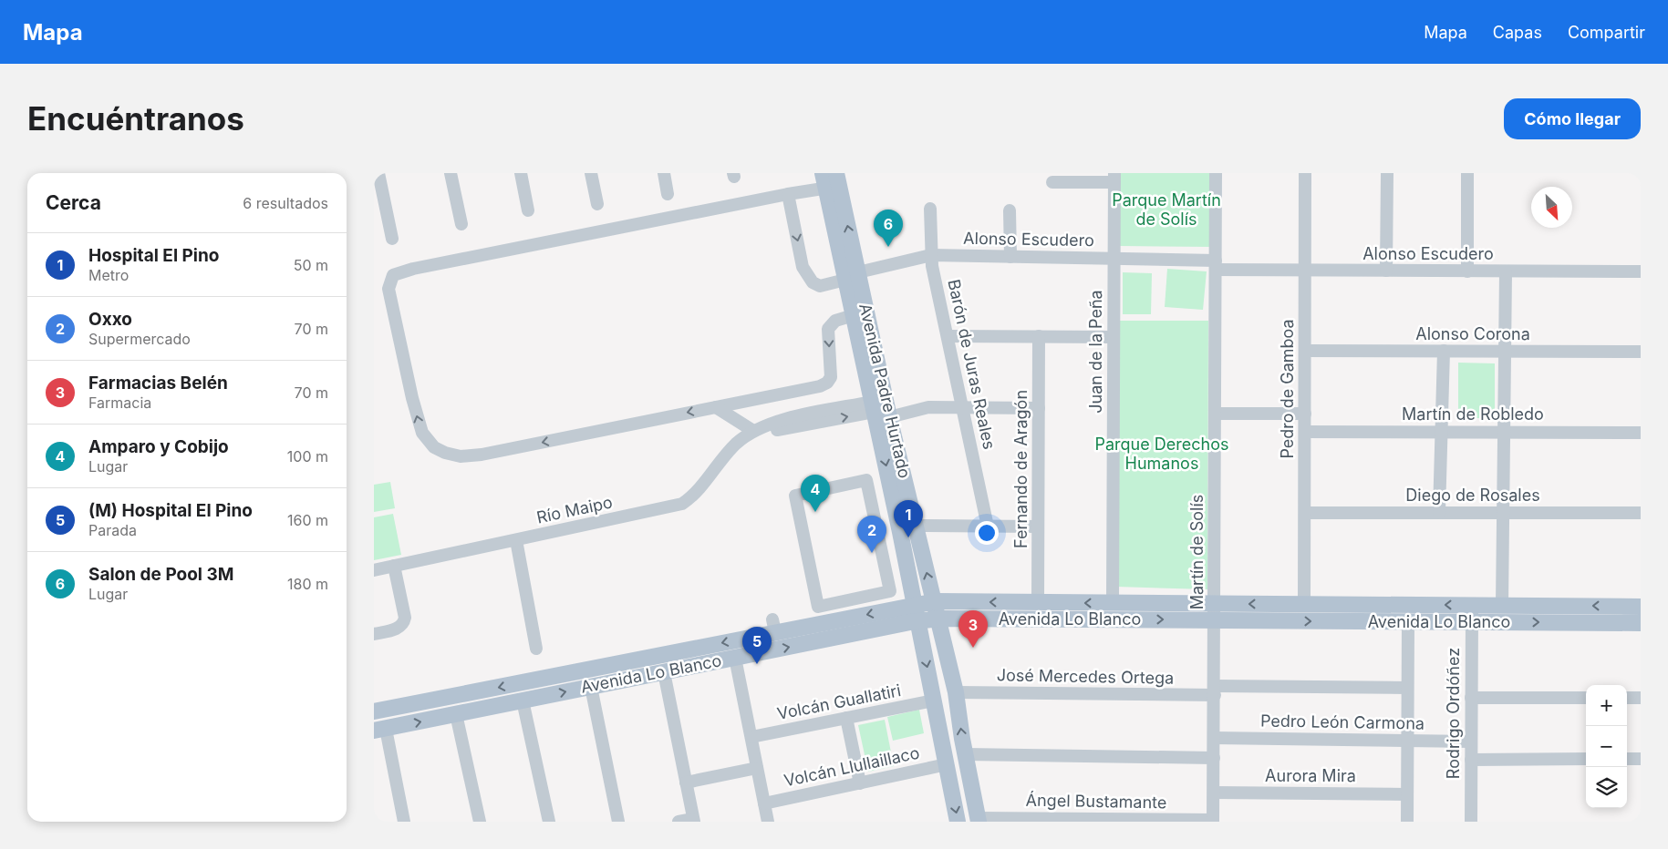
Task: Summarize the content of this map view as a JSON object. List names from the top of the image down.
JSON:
{
  "streets": {
    "main road": ["Avenida Padre Hurtado", "Avenida Lo Blanco"],
    "street": [
      "Alonso Escudero",
      "Alonso Corona",
      "Juan de la Peña",
      "Barón de Juras Reales",
      "Pedro de Gamboa",
      "Martín de Robledo",
      "Fernando de Aragón",
      "Diego de Rosales",
      "Río Maipo",
      "Martín de Solís",
      "José Mercedes Ortega",
      "Volcán Guallatiri",
      "Rodrigo Ordóñez",
      "Pedro León Carmona",
      "Volcán Llullaillaco",
      "Aurora Mira",
      "Ángel Bustamante"
    ]
  },
  "crossings": [
    ["Alonso Escudero", "Juan de la Peña"],
    ["Alonso Escudero", "Barón de Juras Reales"],
    ["Alonso Escudero", "Pedro de Gamboa"],
    ["Alonso Escudero", "Avenida Padre Hurtado"],
    ["Alonso Escudero", "Martín de Solís"],
    ["Alonso Corona", "Pedro de Gamboa"],
    ["Juan de la Peña", "Avenida Lo Blanco"],
    ["Pedro de Gamboa", "Martín de Robledo"],
    ["Pedro de Gamboa", "Diego de Rosales"],
    ["Pedro de Gamboa", "Avenida Lo Blanco"],
    ["Avenida Padre Hurtado", "Río Maipo"],
    ["Avenida Padre Hurtado", "Avenida Lo Blanco"],
    ["Avenida Padre Hurtado", "José Mercedes Ortega"],
    ["Avenida Padre Hurtado", "Volcán Guallatiri"],
    ["Avenida Padre Hurtado", "Volcán Llullaillaco"],
    ["Avenida Padre Hurtado", "Ángel Bustamante"],
    ["Fernando de Aragón", "Avenida Lo Blanco"],
    ["Martín de Solís", "Avenida Lo Blanco"],
    ["Martín de Solís", "José Mercedes Ortega"],
    ["Martín de Solís", "Pedro León Carmona"],
    ["Martín de Solís", "Aurora Mira"],
    ["Martín de Solís", "Ángel Bustamante"],
    ["Avenida Lo Blanco", "Rodrigo Ordóñez"],
    ["Rodrigo Ordóñez", "Pedro León Carmona"]
  ],
  "parks": ["Parque Martín de Solís", "Parque Derechos Humanos"],
  "north": "bottom right",
  "page": {
    "header": "Mapa",
    "nav": ["Mapa", "Capas", "Compartir"],
    "buttons": "Cómo llegar",
    "title": "Encuéntranos",
    "heading": ["Cerca", "6 resultados"],
    "pins": [
      "6",
      "4",
      "1",
      "2",
      "3",
      "5"
    ],
    "list": [
      {
        "mark": "1",
        "name": "Hospital El Pino",
        "note": "Metro",
        "value": "50 m"
      },
      {
        "mark": "2",
        "name": "Oxxo",
        "note": "Supermercado",
        "value": "70 m"
      },
      {
        "mark": "3",
        "name": "Farmacias Belén",
        "note": "Farmacia",
        "value": "70 m"
      },
      {
        "mark": "4",
        "name": "Amparo y Cobijo",
        "note": "Lugar",
        "value": "100 m"
      },
      {
        "mark": "5",
        "name": "(M) Hospital El Pino",
        "note": "Parada",
        "value": "160 m"
      },
      {
        "mark": "6",
        "name": "Salon de Pool 3M",
        "note": "Lugar",
        "value": "180 m"
      }
    ],
    "map_buttons": ["+", "−"]
  }
}
